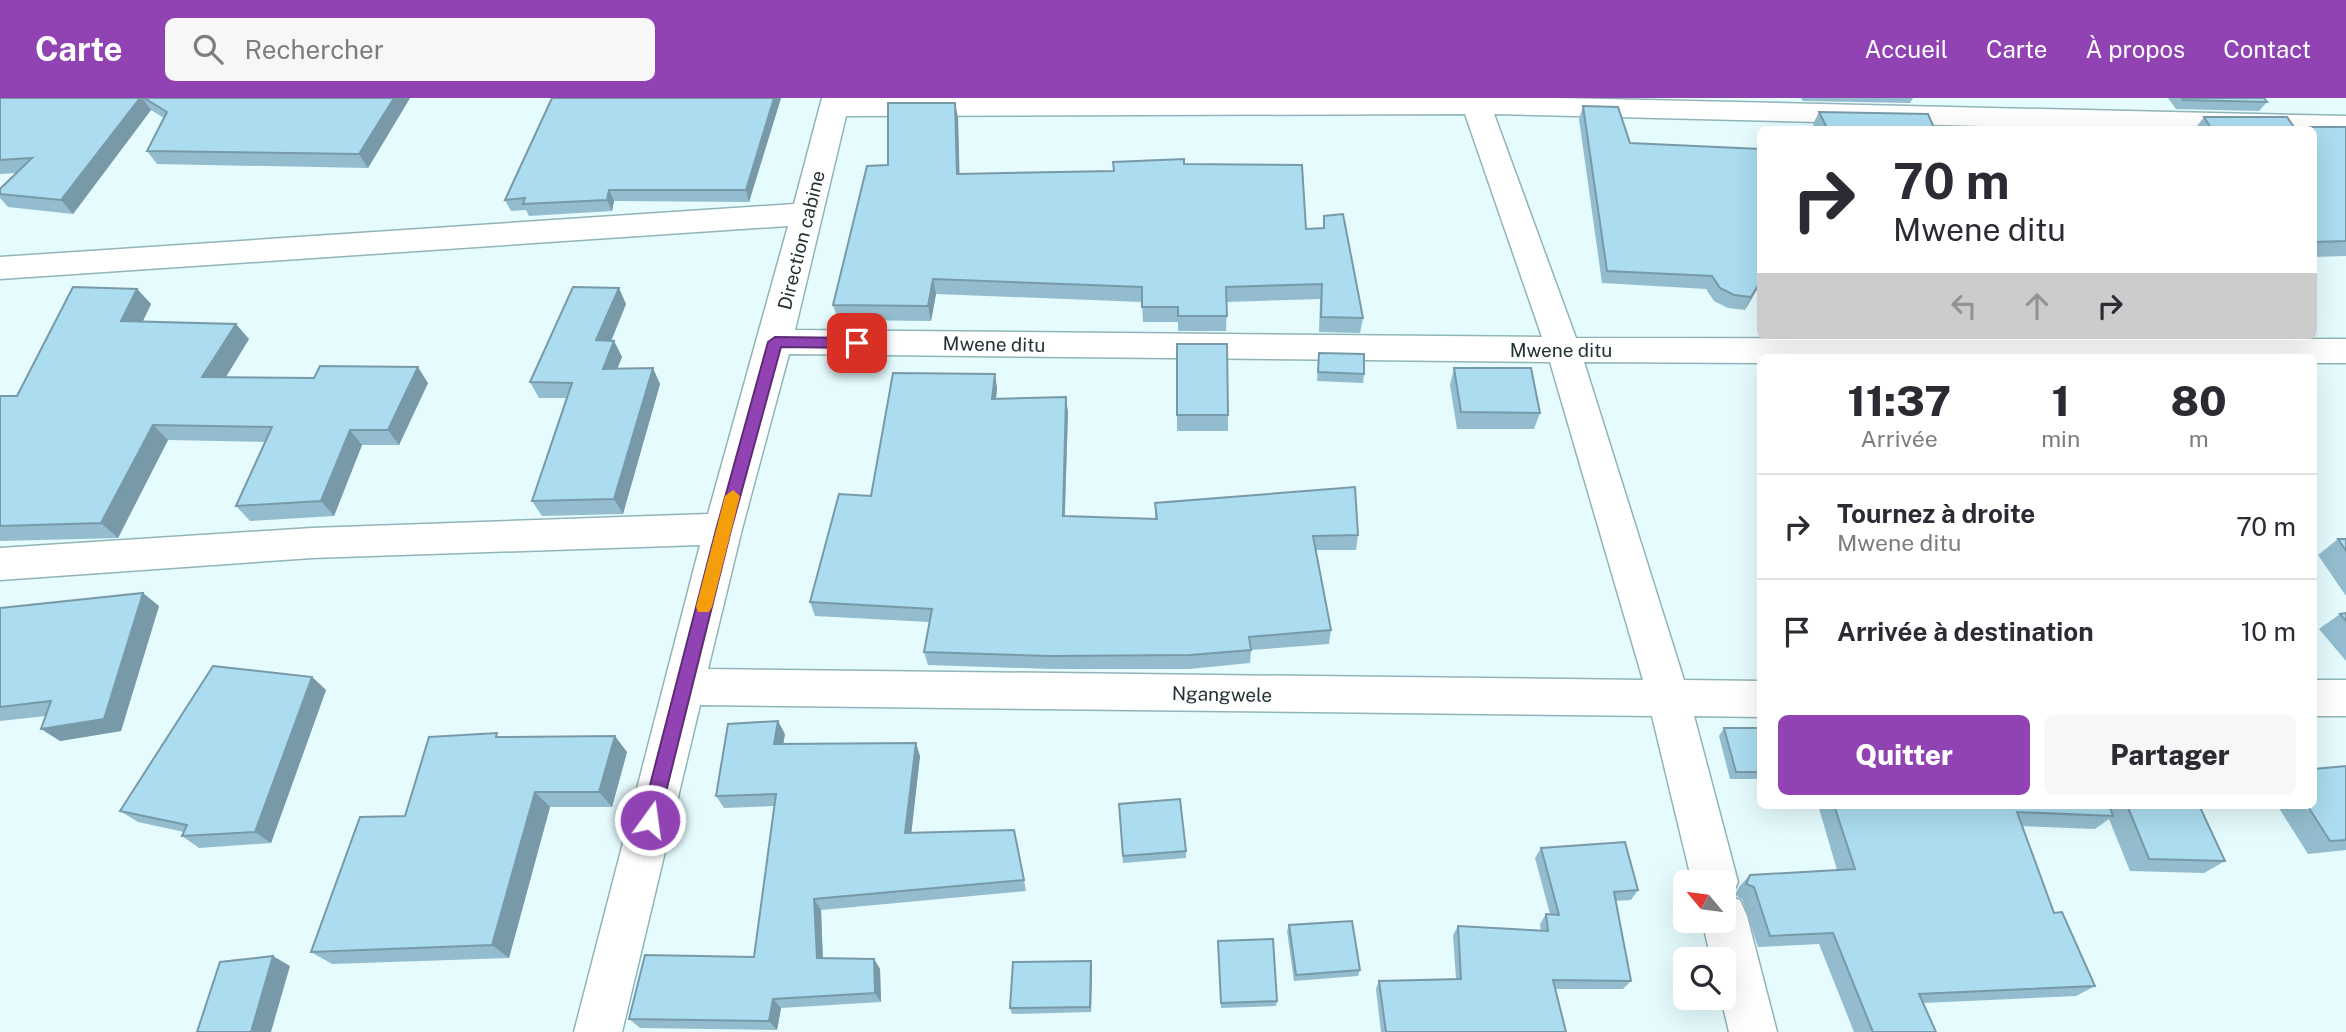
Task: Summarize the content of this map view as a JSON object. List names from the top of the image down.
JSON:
{
  "streets": {
    "street": ["Direction cabine", "Mwene ditu", "Ngangwele"]
  },
  "crossings": [
    ["Direction cabine", "Mwene ditu"],
    ["Direction cabine", "Ngangwele"]
  ],
  "north": "top left",
  "page": {
    "header": "Carte",
    "search": "Rechercher",
    "nav": [
      "Accueil",
      "Carte",
      "À propos",
      "Contact"
    ],
    "turn": ["70 m", "Mwene ditu"],
    "eta": [
      "11:37",
      "Arrivée",
      "1",
      "min",
      "80",
      "m"
    ],
    "list": [
      {
        "name": "Tournez à droite",
        "note": "Mwene ditu",
        "value": "70 m"
      },
      {
        "name": "Arrivée à destination",
        "value": "10 m"
      }
    ],
    "buttons": ["Quitter", "Partager"]
  }
}
